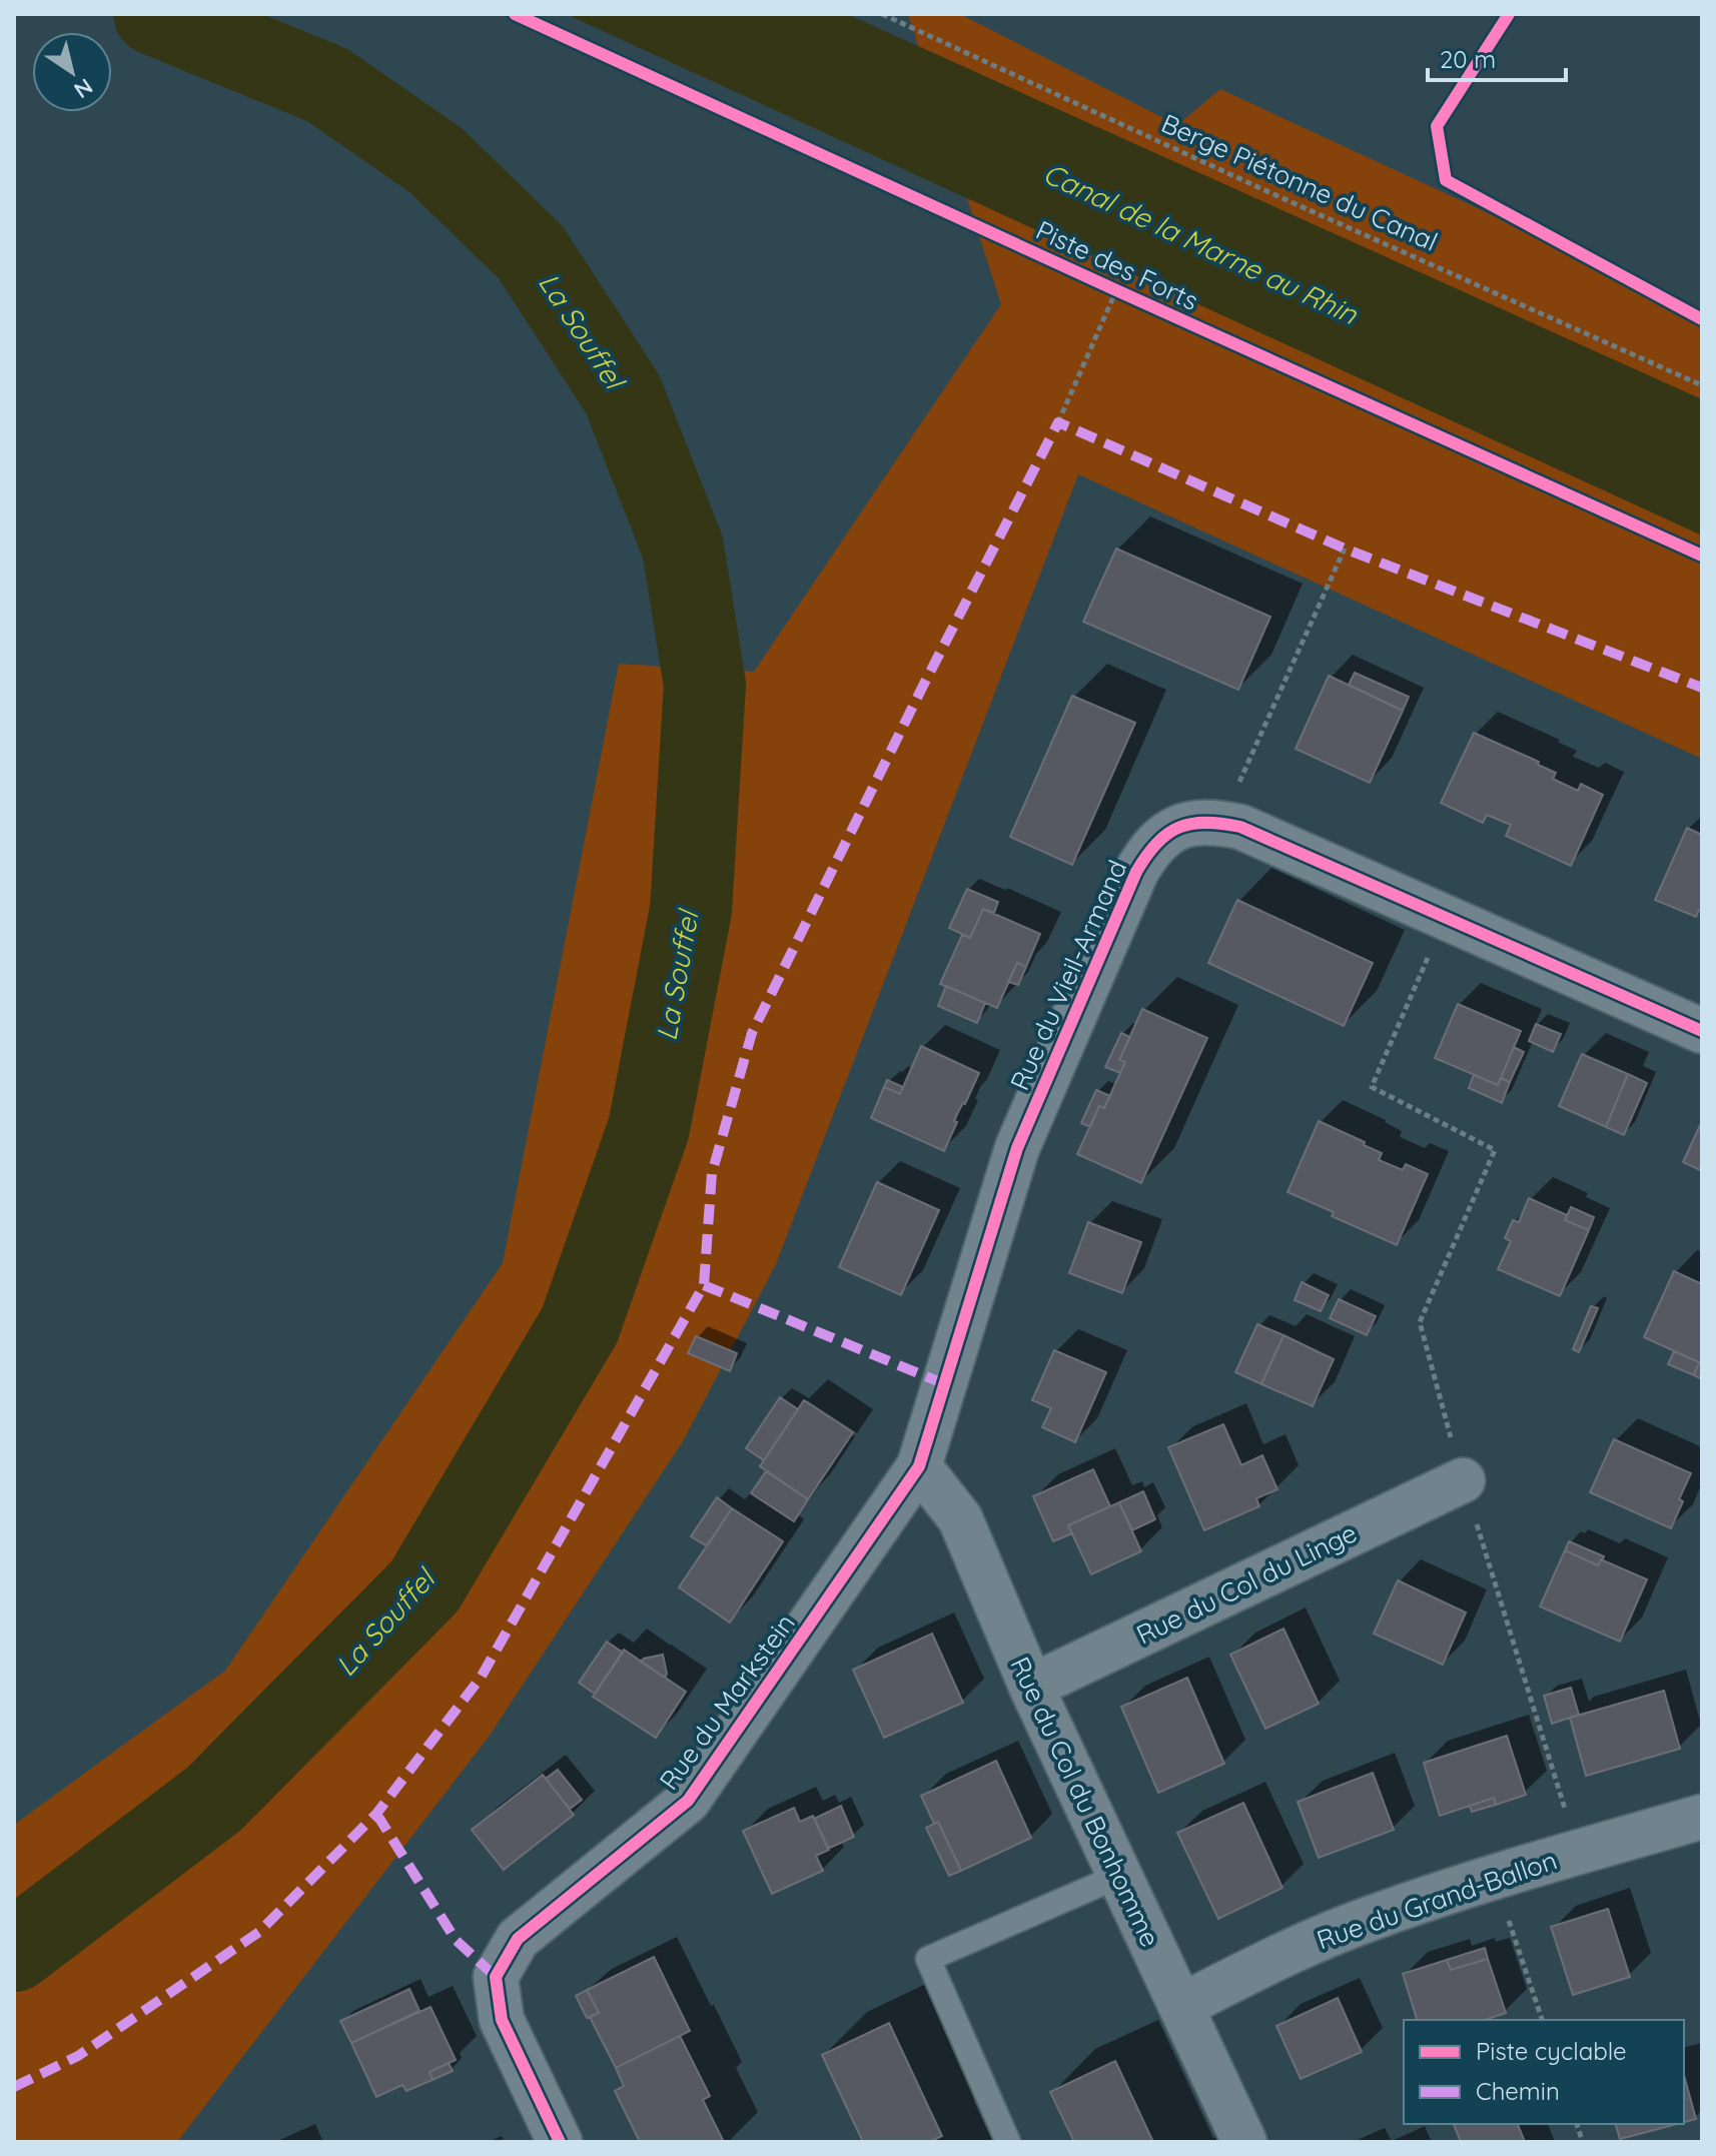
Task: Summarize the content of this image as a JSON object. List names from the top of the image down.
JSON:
{
  "streets": {
    "street": [
      "Rue du Vieil-Armand",
      "Rue du Col du Linge",
      "Rue du Markstein",
      "Rue du Col du Bonhomme",
      "Rue du Grand-Ballon"
    ],
    "path": ["Berge Piétonne du Canal"],
    "cycle path": ["Piste des Forts"]
  },
  "crossings": [
    ["Rue du Vieil-Armand", "Rue du Markstein"],
    ["Rue du Vieil-Armand", "Rue du Col du Bonhomme"],
    ["Rue du Col du Linge", "Rue du Col du Bonhomme"],
    ["Rue du Markstein", "Rue du Col du Bonhomme"],
    ["Rue du Col du Bonhomme", "Rue du Grand-Ballon"]
  ],
  "water": ["Canal de la Marne au Rhin", "La Souffel"],
  "legend": ["Piste cyclable", "Chemin"],
  "scale_bar": "20 m",
  "north": "bottom right"
}
